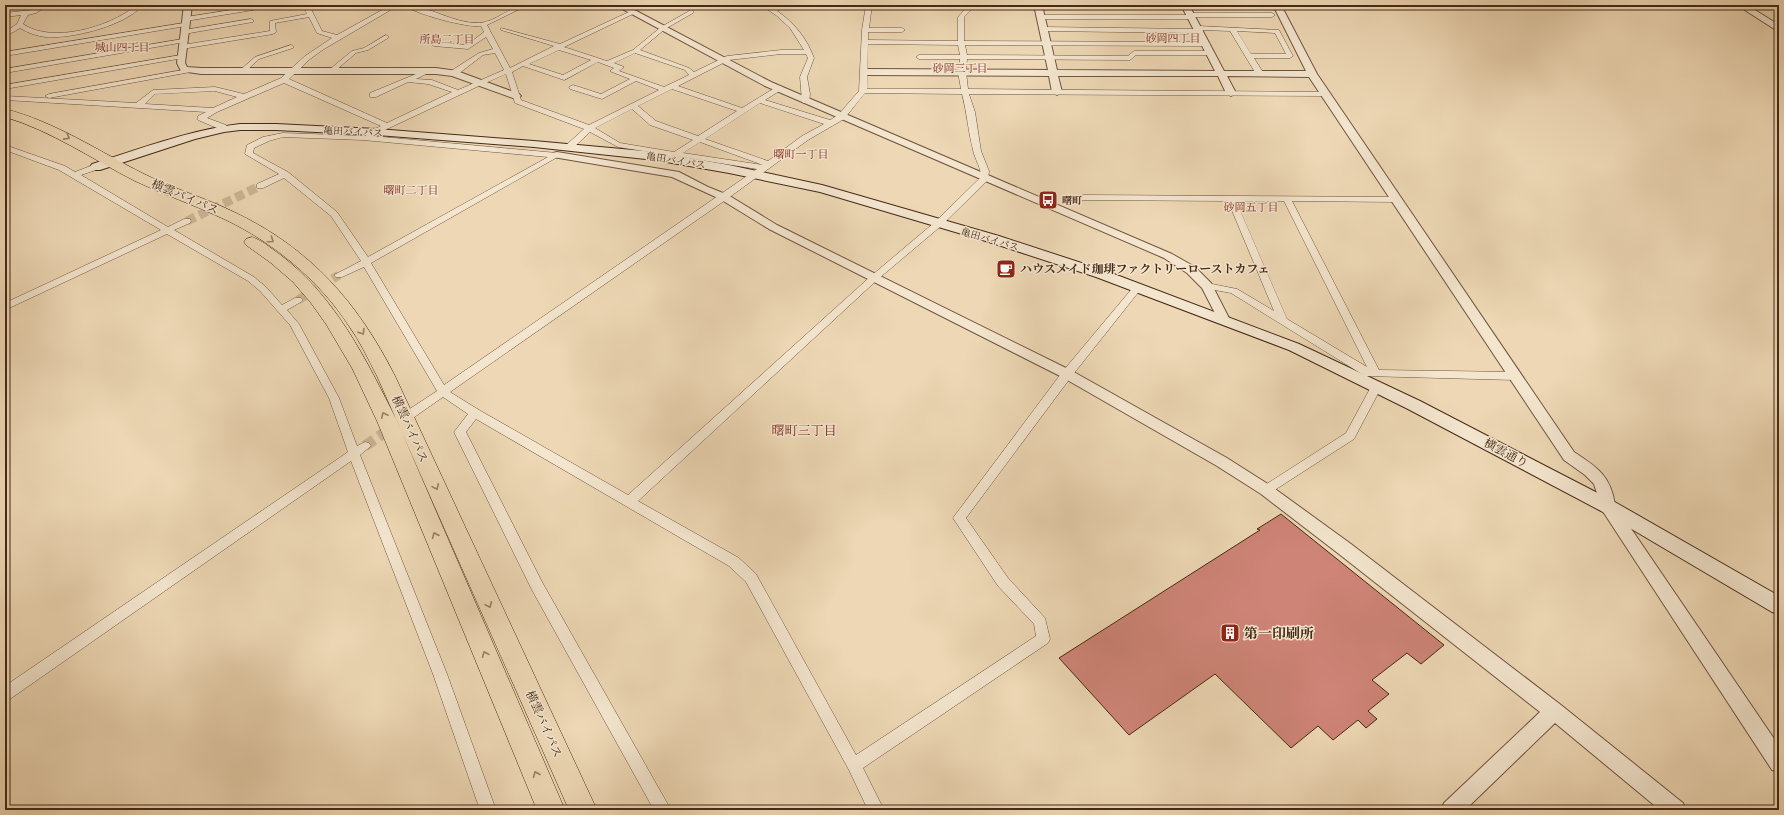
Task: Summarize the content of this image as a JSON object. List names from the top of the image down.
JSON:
{
  "streets": {
    "highway": ["横雲バイパス"],
    "main road": ["亀田バイパス", "横雲通り"]
  },
  "crossings": [
    ["亀田バイパス", "横雲バイパス"],
    ["亀田バイパス", "横雲通り"]
  ],
  "districts": [
    "砂岡四丁目",
    "所島二丁目",
    "城山四丁目",
    "砂岡三丁目",
    "曙町一丁目",
    "曙町二丁目",
    "砂岡五丁目",
    "曙町三丁目"
  ],
  "places": {
    "bus stop": ["曙町"],
    "cafe": ["ハウスメイド珈琲ファクトリーローストカフェ"],
    "building": ["第一印刷所"]
  }
}
